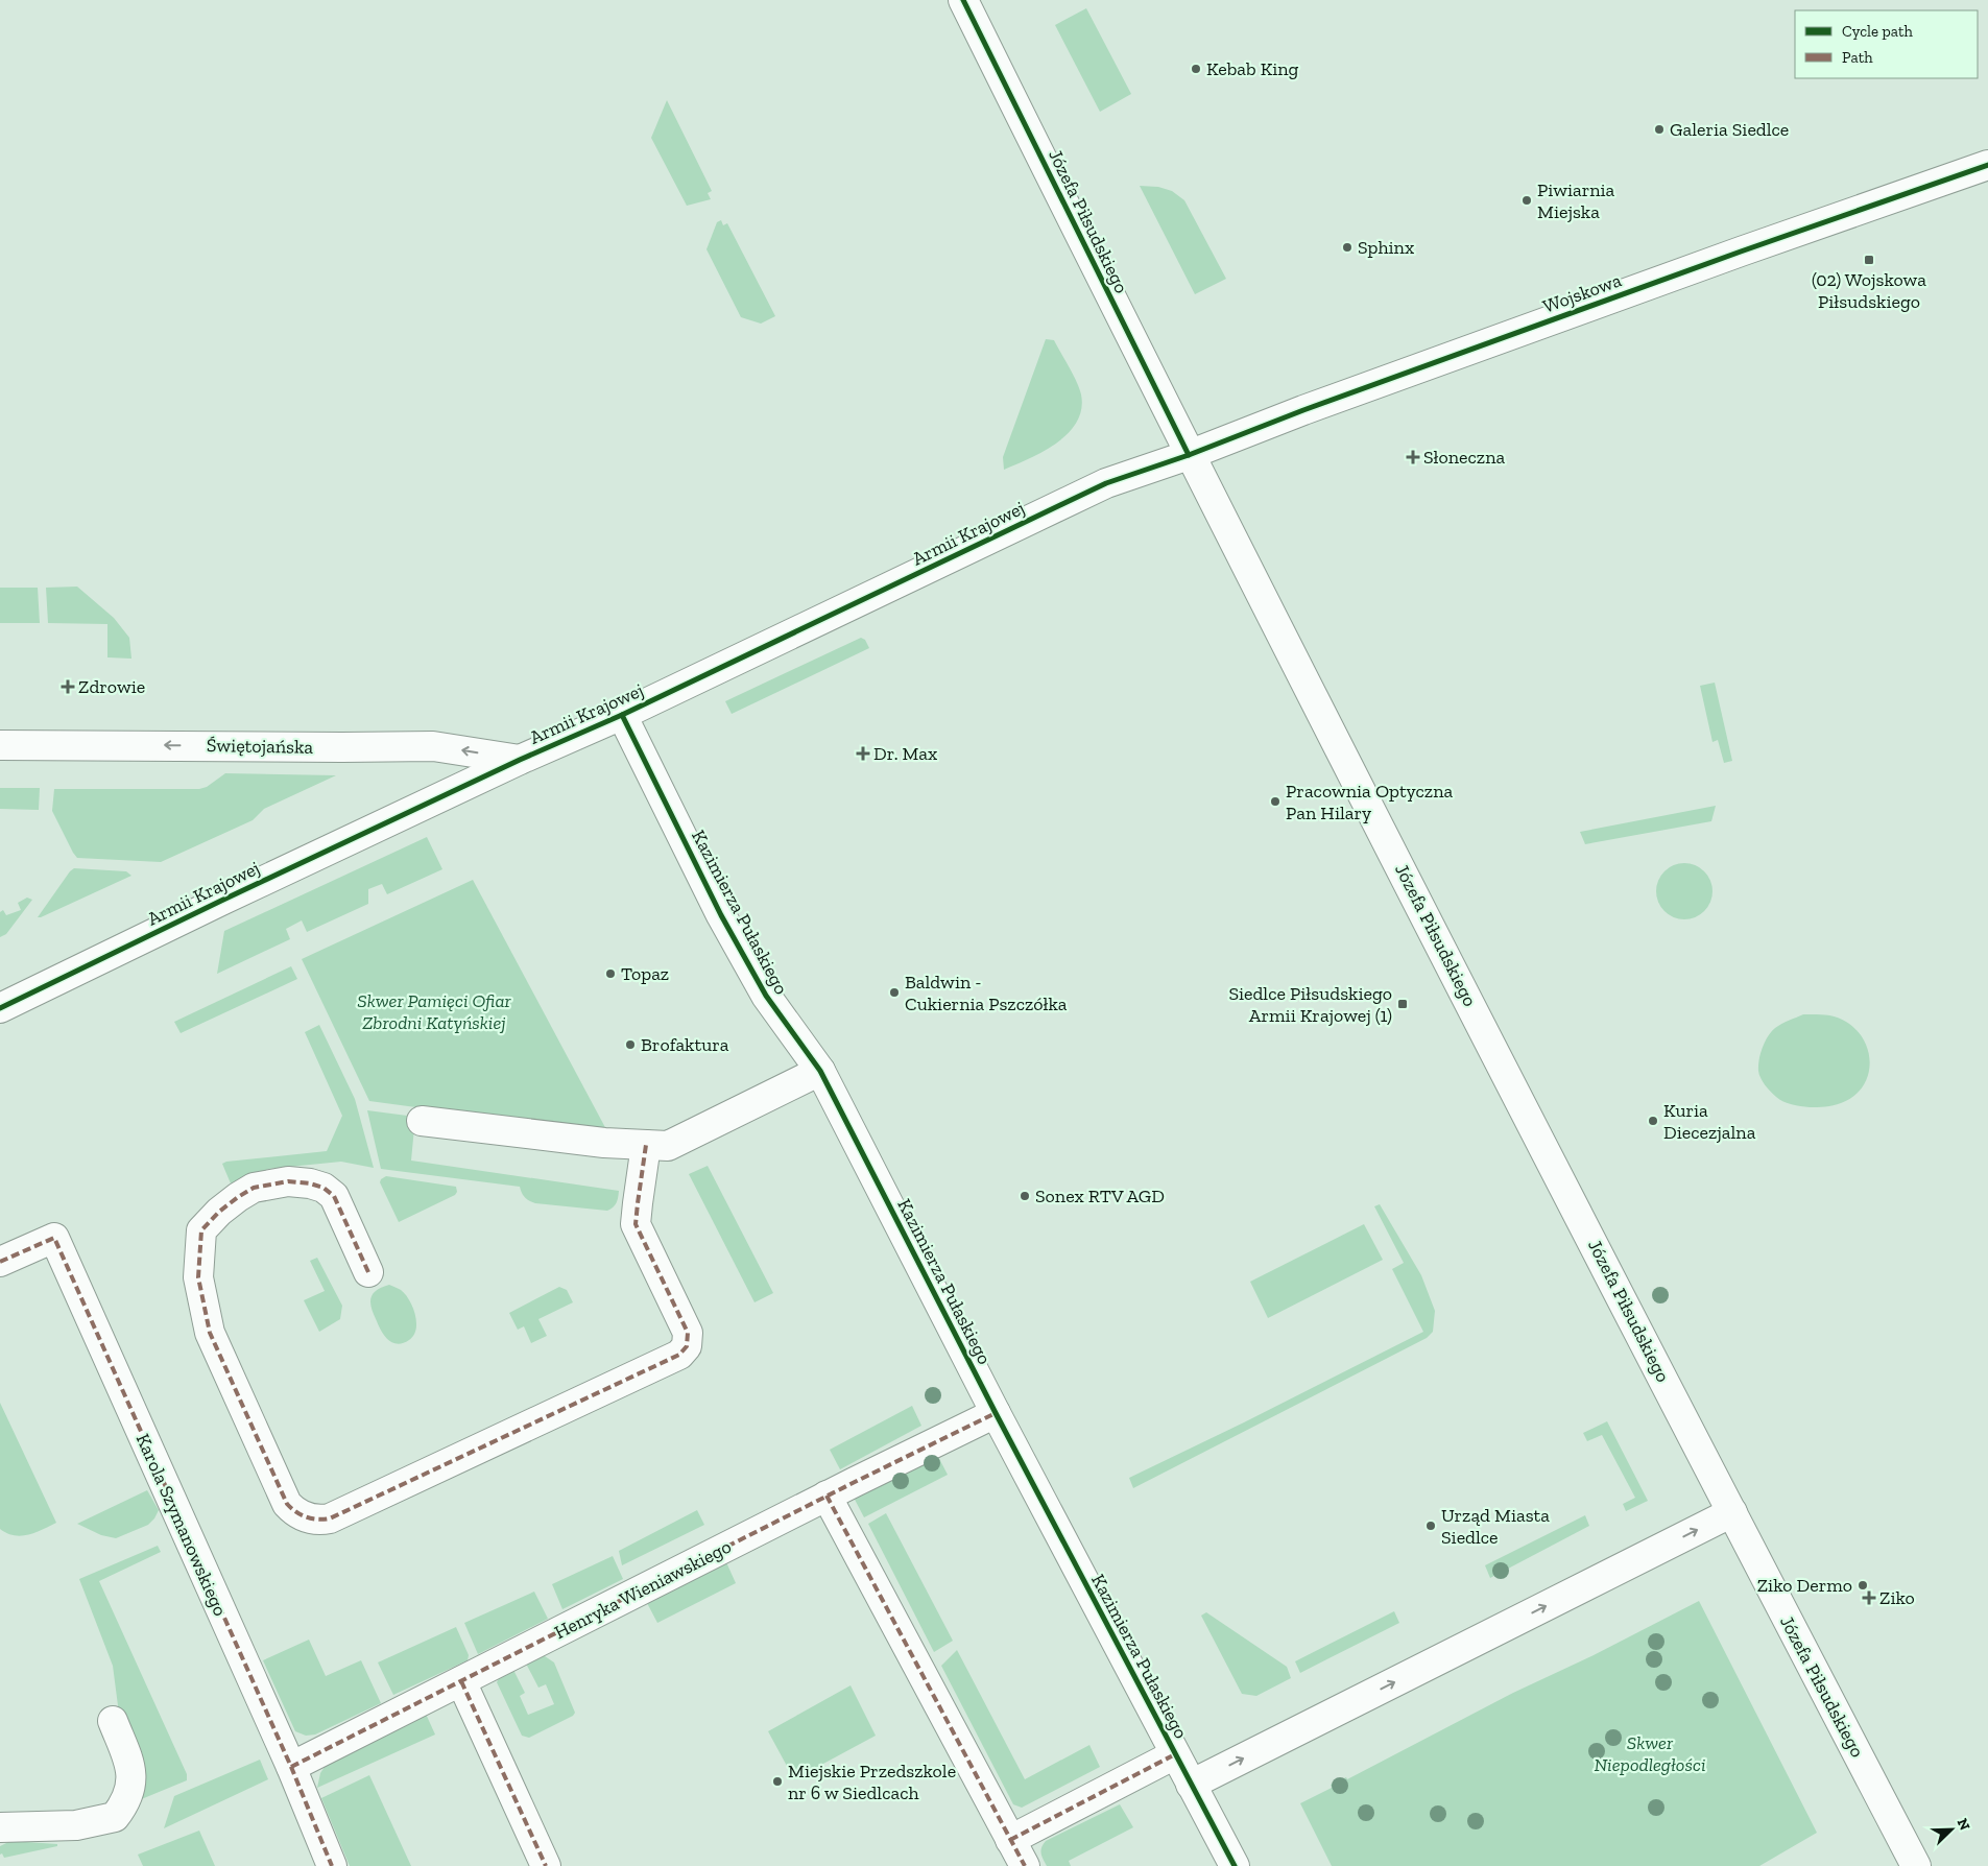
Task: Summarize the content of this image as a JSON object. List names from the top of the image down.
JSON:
{
  "streets": {
    "street": [
      "Józefa Piłsudskiego",
      "Wojskowa",
      "Armii Krajowej",
      "Świętojańska",
      "Kazimierza Pułaskiego",
      "Karola Szymanowskiego",
      "Henryka Wieniawskiego"
    ]
  },
  "crossings": [
    ["Józefa Piłsudskiego", "Wojskowa"],
    ["Józefa Piłsudskiego", "Armii Krajowej"],
    ["Wojskowa", "Armii Krajowej"],
    ["Armii Krajowej", "Świętojańska"],
    ["Armii Krajowej", "Kazimierza Pułaskiego"],
    ["Kazimierza Pułaskiego", "Henryka Wieniawskiego"],
    ["Karola Szymanowskiego", "Henryka Wieniawskiego"]
  ],
  "one_way": ["Świętojańska"],
  "parks": ["Skwer Pamięci Ofiar Zbrodni Katyńskiej", "Skwer Niepodległości"],
  "places": {
    "other": [
      "Kebab King",
      "Galeria Siedlce",
      "Piwiarnia Miejska",
      "Sphinx",
      "Pracownia Optyczna Pan Hilary",
      "Topaz",
      "Baldwin - Cukiernia Pszczółka",
      "Brofaktura",
      "Kuria Diecezjalna",
      "Sonex RTV AGD",
      "Urząd Miasta Siedlce",
      "Ziko Dermo",
      "Miejskie Przedszkole nr 6 w Siedlcach"
    ],
    "transit": ["(02) Wojskowa Piłsudskiego", "Siedlce Piłsudskiego Armii Krajowej (1)"],
    "health": [
      "Słoneczna",
      "Zdrowie",
      "Dr. Max",
      "Ziko"
    ]
  },
  "legend": ["Cycle path", "Path"],
  "north": "top right"
}
